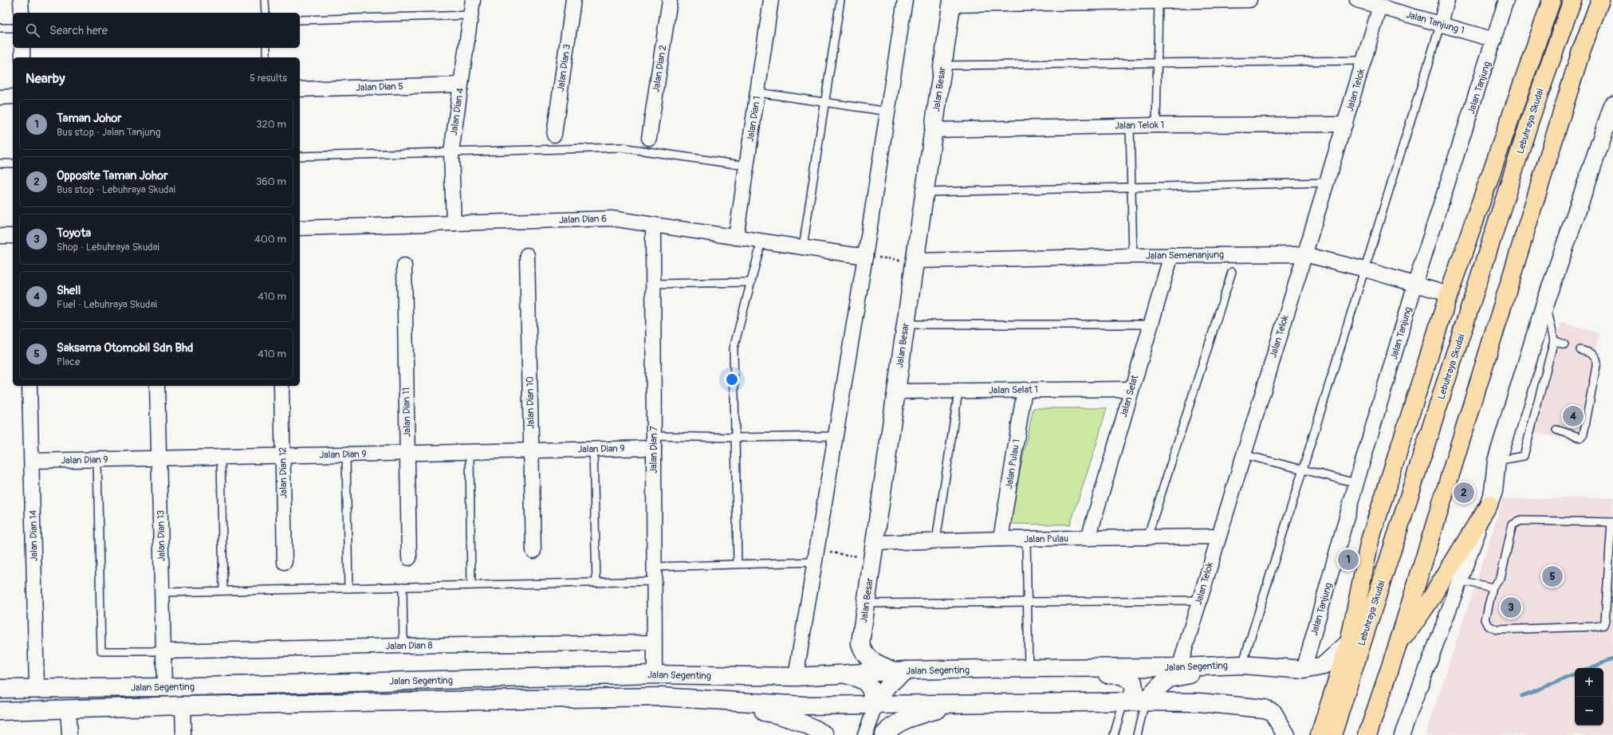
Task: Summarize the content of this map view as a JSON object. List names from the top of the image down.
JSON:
{
  "streets": {
    "main road": ["Lebuhraya Skudai"],
    "street": [
      "Jalan Tanjung 1",
      "Jalan Dian 3",
      "Jalan Dian 2",
      "Jalan Dian 5",
      "Jalan Tanjung",
      "Jalan Besar",
      "Jalan Telok",
      "Jalan Dian 4",
      "Jalan Dian 1",
      "Jalan Telok 1",
      "Jalan Dian 6",
      "Jalan Semenanjung",
      "Jalan Selat 1",
      "Jalan Selat",
      "Jalan Dian 10",
      "Jalan Dian 11",
      "Jalan Dian 9",
      "Jalan Dian 7",
      "Jalan Pulau 1",
      "Jalan Dian 12",
      "Jalan Dian 14",
      "Jalan Dian 13",
      "Jalan Pulau",
      "Jalan Dian 8",
      "Jalan Segenting"
    ]
  },
  "crossings": [
    ["Jalan Tanjung 1", "Jalan Tanjung"],
    ["Jalan Tanjung 1", "Jalan Telok"],
    ["Jalan Dian 5", "Jalan Dian 4"],
    ["Jalan Tanjung", "Jalan Semenanjung"],
    ["Jalan Tanjung", "Jalan Segenting"],
    ["Jalan Besar", "Jalan Telok 1"],
    ["Jalan Besar", "Jalan Semenanjung"],
    ["Jalan Besar", "Jalan Selat 1"],
    ["Jalan Besar", "Jalan Pulau"],
    ["Jalan Besar", "Jalan Segenting"],
    ["Jalan Telok", "Jalan Telok 1"],
    ["Jalan Telok", "Jalan Semenanjung"],
    ["Jalan Telok", "Jalan Pulau"],
    ["Jalan Telok", "Jalan Segenting"],
    ["Jalan Dian 4", "Jalan Dian 6"],
    ["Jalan Dian 1", "Jalan Dian 6"],
    ["Jalan Dian 6", "Jalan Dian 7"],
    ["Jalan Semenanjung", "Jalan Selat"],
    ["Jalan Selat 1", "Jalan Selat"],
    ["Jalan Selat 1", "Jalan Pulau 1"],
    ["Jalan Selat", "Jalan Pulau"],
    ["Jalan Dian 10", "Jalan Dian 9"],
    ["Jalan Dian 11", "Jalan Dian 9"],
    ["Jalan Dian 9", "Jalan Dian 7"],
    ["Jalan Dian 9", "Jalan Dian 12"],
    ["Jalan Dian 9", "Jalan Dian 14"],
    ["Jalan Dian 9", "Jalan Dian 13"],
    ["Jalan Dian 7", "Jalan Dian 8"],
    ["Jalan Dian 7", "Jalan Segenting"],
    ["Jalan Pulau 1", "Jalan Pulau"],
    ["Jalan Dian 14", "Jalan Segenting"],
    ["Jalan Dian 13", "Jalan Dian 8"],
    ["Jalan Dian 13", "Jalan Segenting"]
  ],
  "page": {
    "search": "Search here",
    "heading": ["Nearby", "5 results"],
    "list": [
      {
        "mark": "1",
        "name": "Taman Johor",
        "note": "Bus stop · Jalan Tanjung",
        "value": "320 m"
      },
      {
        "mark": "2",
        "name": "Opposite Taman Johor",
        "note": "Bus stop · Lebuhraya Skudai",
        "value": "360 m"
      },
      {
        "mark": "3",
        "name": "Toyota",
        "note": "Shop · Lebuhraya Skudai",
        "value": "400 m"
      },
      {
        "mark": "4",
        "name": "Shell",
        "note": "Fuel · Lebuhraya Skudai",
        "value": "410 m"
      },
      {
        "mark": "5",
        "name": "Saksama Otomobil Sdn Bhd",
        "note": "Place",
        "value": "410 m"
      }
    ],
    "pins": [
      "4",
      "2",
      "1",
      "5",
      "3"
    ],
    "map_buttons": ["+", "−"]
  }
}
